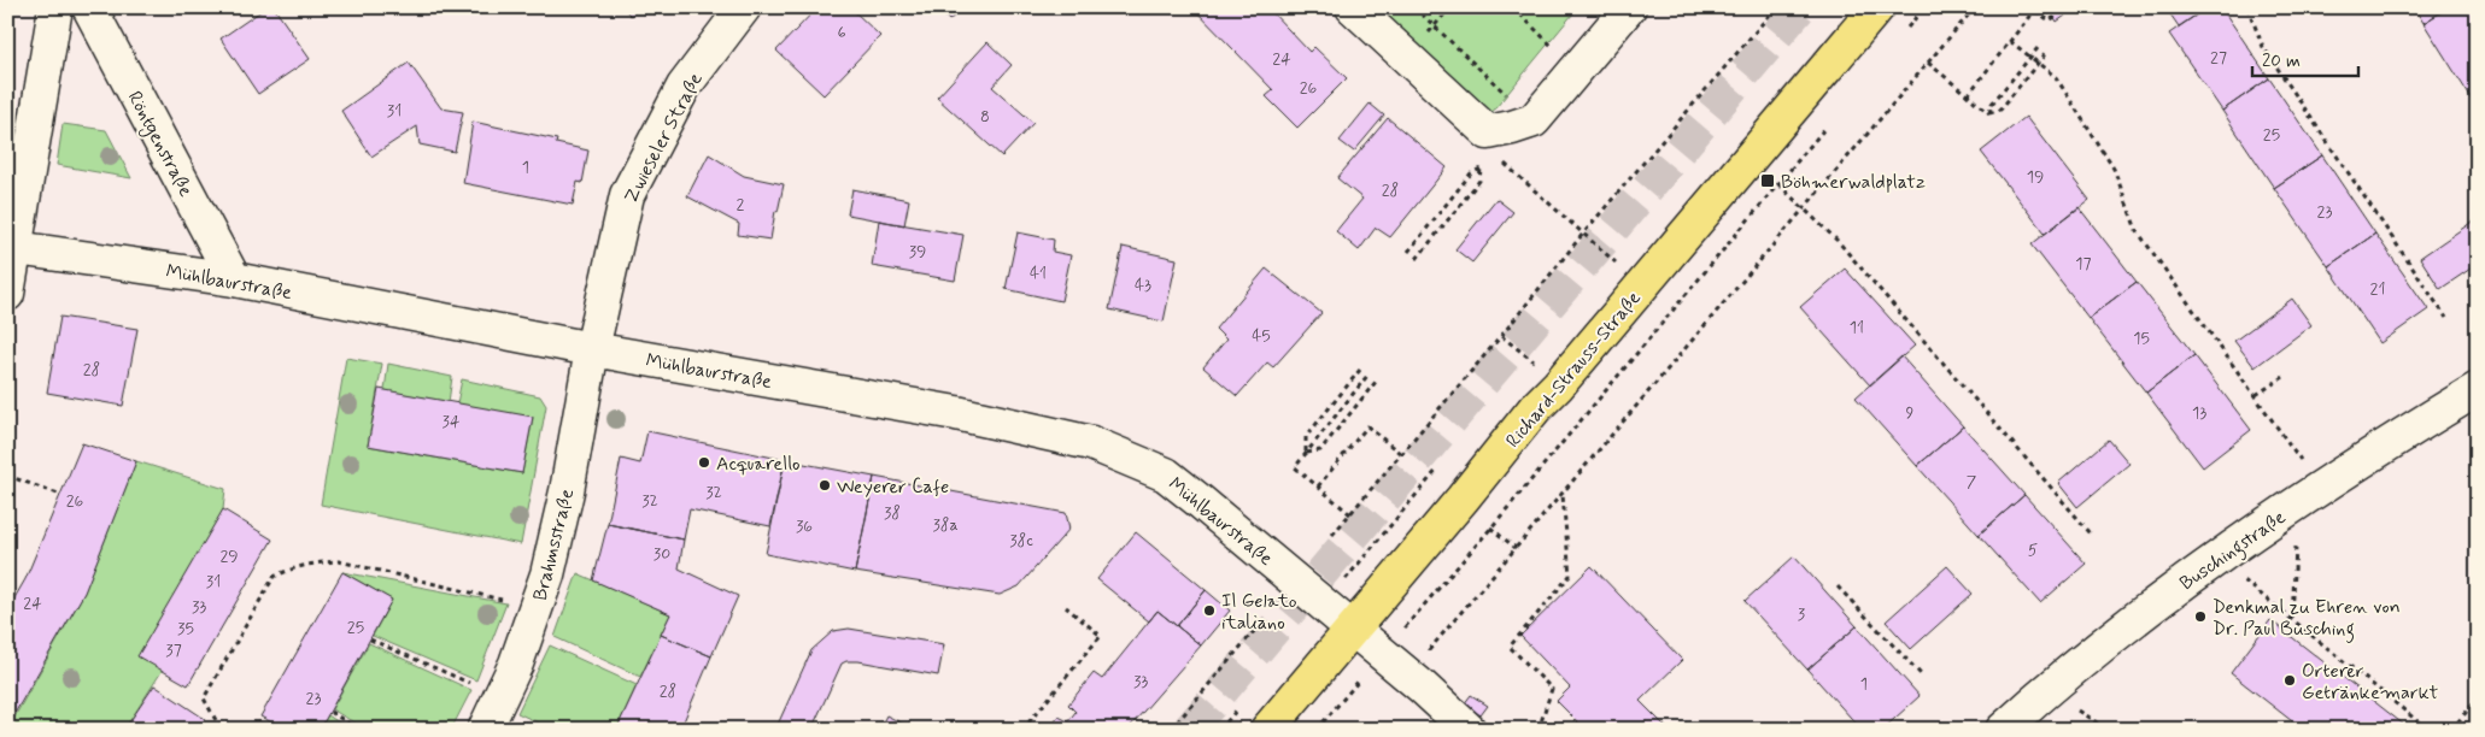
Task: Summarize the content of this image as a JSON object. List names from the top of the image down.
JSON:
{
  "streets": {
    "main road": ["Richard-Strauss-Straße"],
    "street": [
      "Zwieseler Straße",
      "Röntgenstraße",
      "Mühlbaurstraße",
      "Brahmsstraße",
      "Buschingstraße"
    ]
  },
  "crossings": [
    ["Zwieseler Straße", "Mühlbaurstraße"],
    ["Zwieseler Straße", "Brahmsstraße"],
    ["Röntgenstraße", "Mühlbaurstraße"],
    ["Mühlbaurstraße", "Richard-Strauss-Straße"],
    ["Mühlbaurstraße", "Brahmsstraße"]
  ],
  "places": {
    "transit": ["Böhmerwaldplatz"],
    "other": [
      "Acquarello",
      "Weyerer Cafe",
      "Il Gelato italiano",
      "Denkmal zu Ehren von Dr. Paul Busching",
      "Orterer Getränkemarkt"
    ]
  },
  "house_numbers": [
    "6",
    "27",
    "24",
    "26",
    "31",
    "8",
    "25",
    "1",
    "19",
    "28",
    "2",
    "23",
    "39",
    "17",
    "41",
    "43",
    "21",
    "11",
    "45",
    "15",
    "28",
    "9",
    "13",
    "34",
    "7",
    "32",
    "26",
    "32",
    "38",
    "38a",
    "36",
    "38c",
    "5",
    "30",
    "29",
    "31",
    "24",
    "33",
    "3",
    "25",
    "35",
    "37",
    "33",
    "1",
    "28",
    "23"
  ],
  "scale_bar": "20 m"
}
